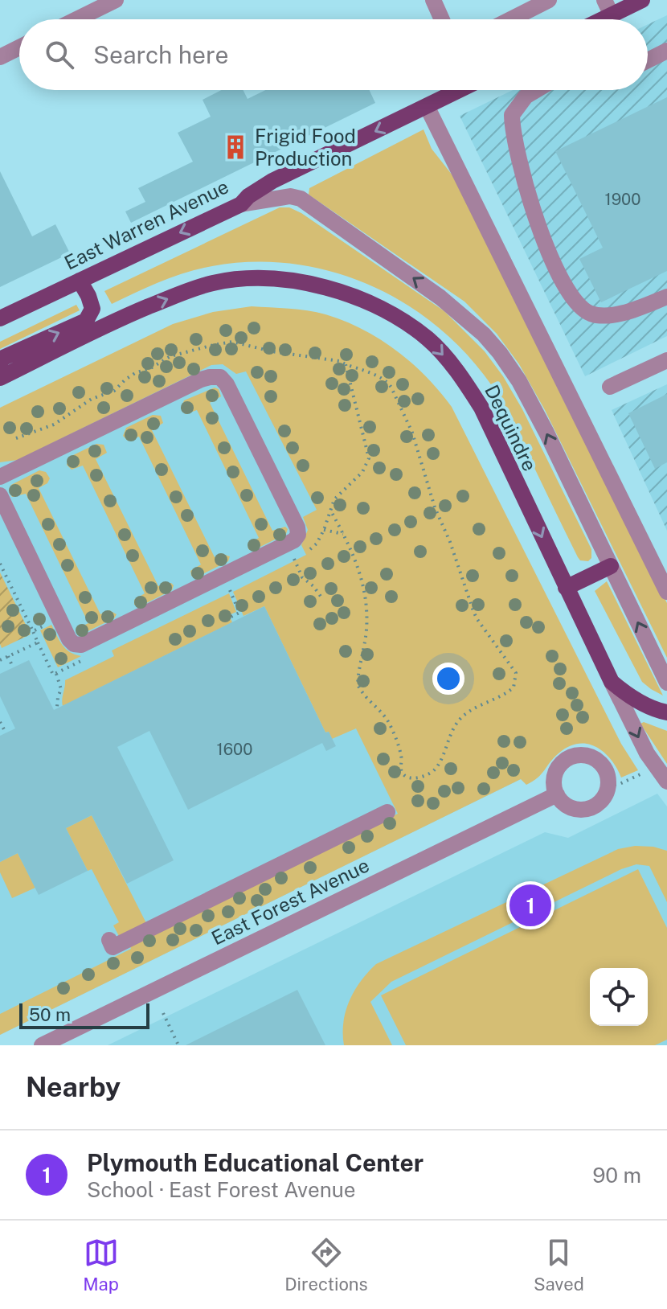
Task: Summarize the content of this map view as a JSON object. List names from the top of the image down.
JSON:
{
  "streets": {
    "main road": ["East Warren Avenue", "Dequindre"],
    "street": ["East Forest Avenue"]
  },
  "crossings": [
    ["East Warren Avenue", "Dequindre"]
  ],
  "one_way": ["East Warren Avenue"],
  "places": {
    "building": ["Frigid Food Production"]
  },
  "house_numbers": ["1900", "1600"],
  "scale_bar": "50 m",
  "page": {
    "search": "Search here",
    "pins": "1",
    "scale": "50 m",
    "heading": "Nearby",
    "list": [
      {
        "mark": "1",
        "name": "Plymouth Educational Center",
        "note": "School · East Forest Avenue",
        "value": "90 m"
      }
    ],
    "nav": ["Map", "Directions", "Saved"]
  }
}
